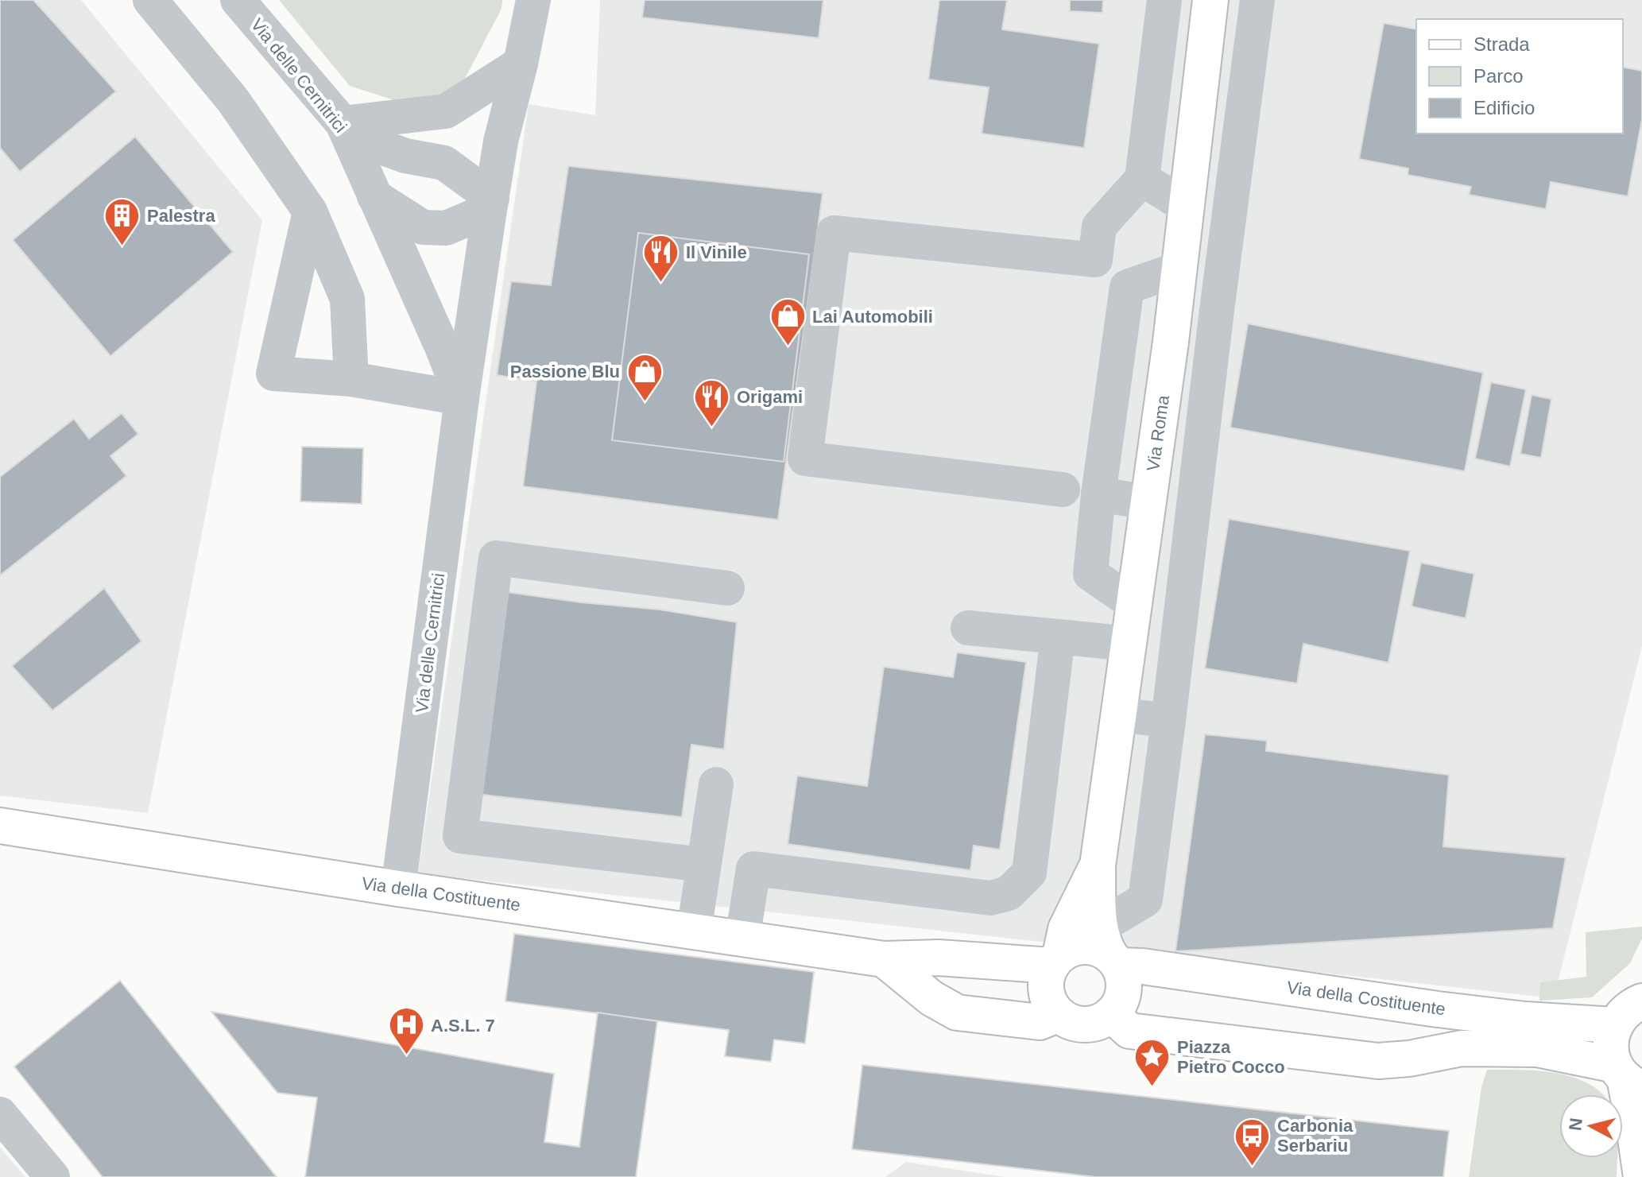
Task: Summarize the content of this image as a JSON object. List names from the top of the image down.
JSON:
{
  "streets": {
    "main road": ["Via Roma", "Via della Costituente"],
    "street": ["Via delle Cernitrici"]
  },
  "crossings": [
    ["Via delle Cernitrici", "Via della Costituente"],
    ["Via Roma", "Via della Costituente"]
  ],
  "places": {
    "building": ["Palestra"],
    "restaurant": ["Il Vinile", "Origami"],
    "shop": ["Lai Automobili", "Passione Blu"],
    "hospital": ["A.S.L. 7"],
    "place": ["Piazza Pietro Cocco"],
    "bus stop": ["Carbonia Serbariu"]
  },
  "legend": ["Strada", "Parco", "Edificio"],
  "north": "left"
}
